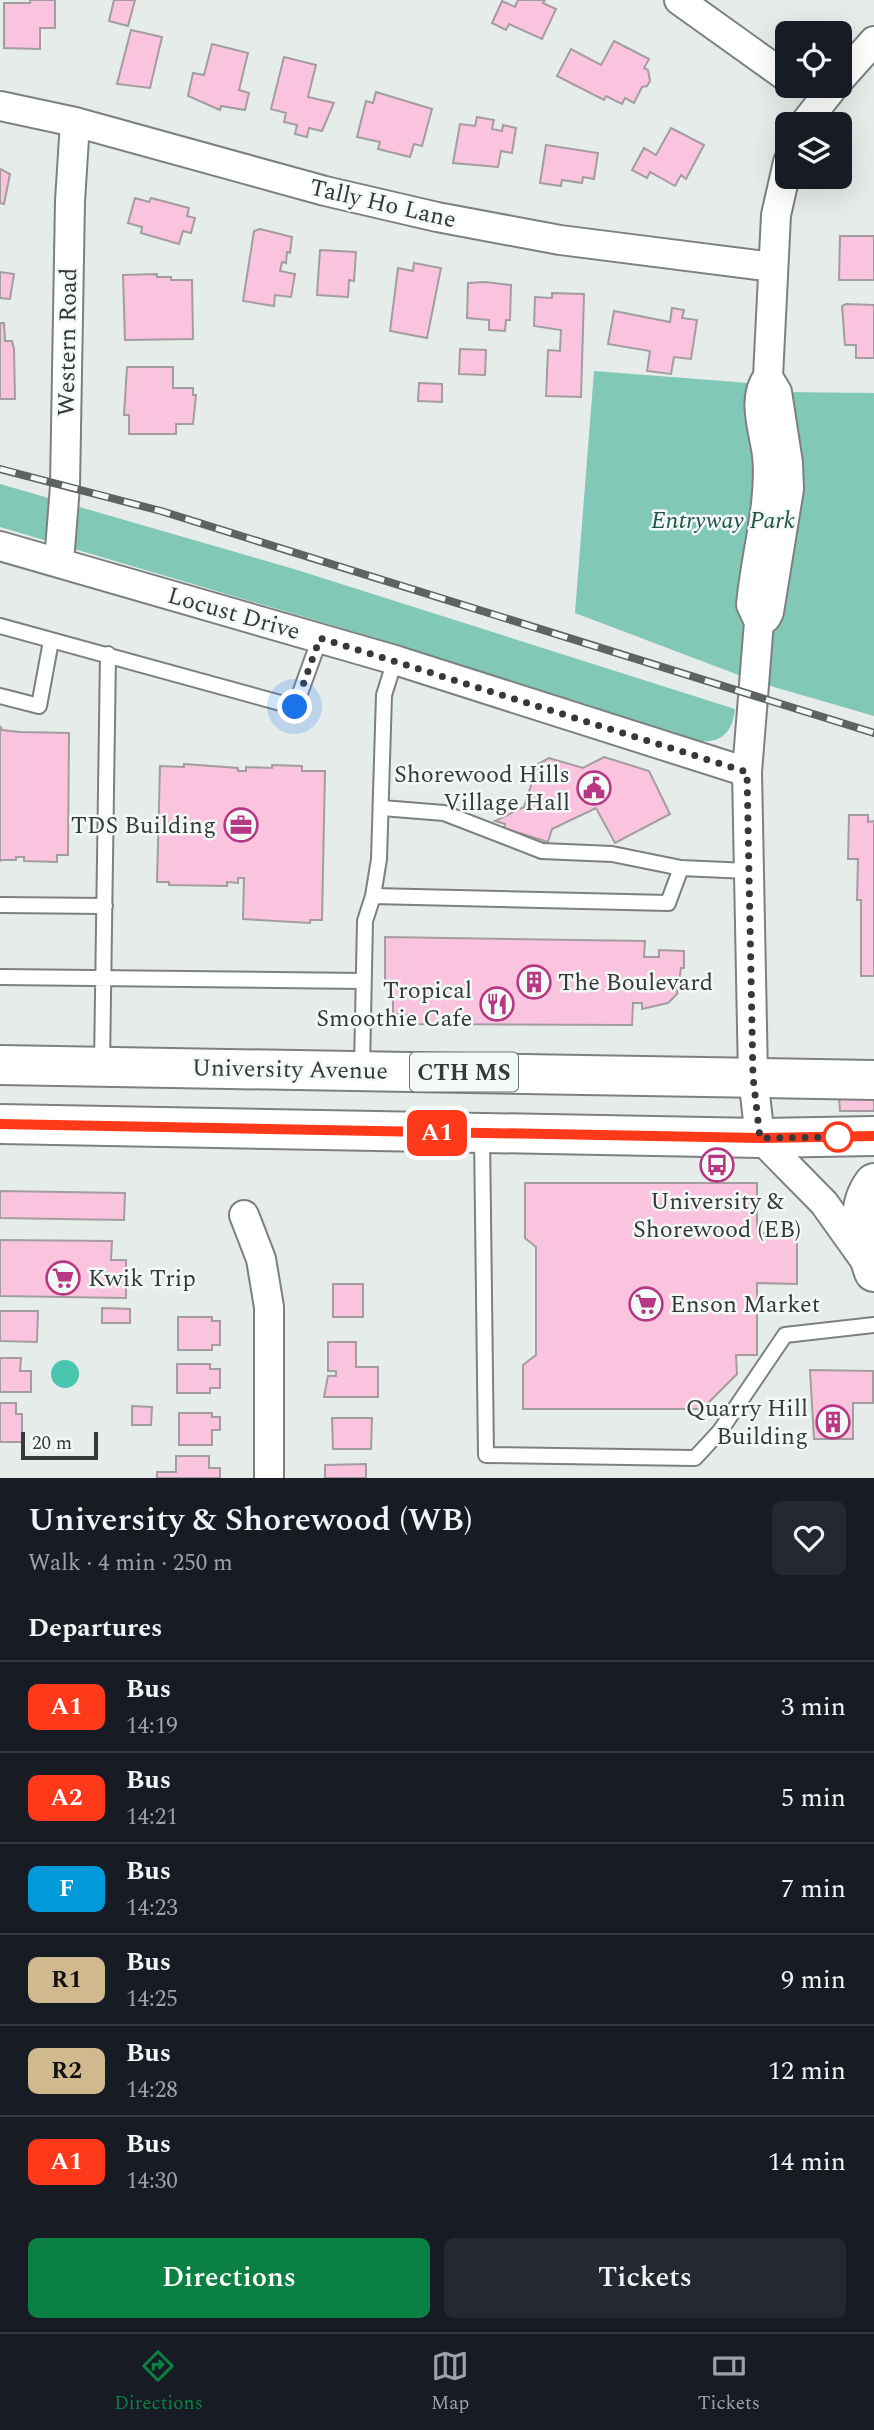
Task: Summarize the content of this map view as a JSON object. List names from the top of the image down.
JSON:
{
  "streets": {
    "main road": ["University Avenue", "CTH MS"],
    "street": ["Tally Ho Lane", "Western Road", "Locust Drive"]
  },
  "crossings": [
    ["Tally Ho Lane", "Western Road"],
    ["Western Road", "Locust Drive"]
  ],
  "parks": ["Entryway Park"],
  "places": {
    "public building": ["Shorewood Hills Village Hall"],
    "office": ["TDS Building"],
    "building": ["The Boulevard", "Quarry Hill Building"],
    "restaurant": ["Tropical Smoothie Cafe"],
    "bus stop": ["University & Shorewood (EB)"],
    "supermarket": ["Kwik Trip", "Enson Market"]
  },
  "lines": ["bus line A1"],
  "scale_bar": "20 m",
  "page": {
    "on_map": "A1",
    "scale": "20 m",
    "heading": [
      ["University & Shorewood (WB)", "Walk · 4 min · 250 m"],
      "Departures"
    ],
    "list": [
      {
        "mark": "A1",
        "name": "Bus",
        "note": "14:19",
        "value": "3 min"
      },
      {
        "mark": "A2",
        "name": "Bus",
        "note": "14:21",
        "value": "5 min"
      },
      {
        "mark": "F",
        "name": "Bus",
        "note": "14:23",
        "value": "7 min"
      },
      {
        "mark": "R1",
        "name": "Bus",
        "note": "14:25",
        "value": "9 min"
      },
      {
        "mark": "R2",
        "name": "Bus",
        "note": "14:28",
        "value": "12 min"
      },
      {
        "mark": "A1",
        "name": "Bus",
        "note": "14:30",
        "value": "14 min"
      }
    ],
    "buttons": ["Directions", "Tickets"],
    "tabs": ["Directions", "Map", "Tickets"]
  }
}
